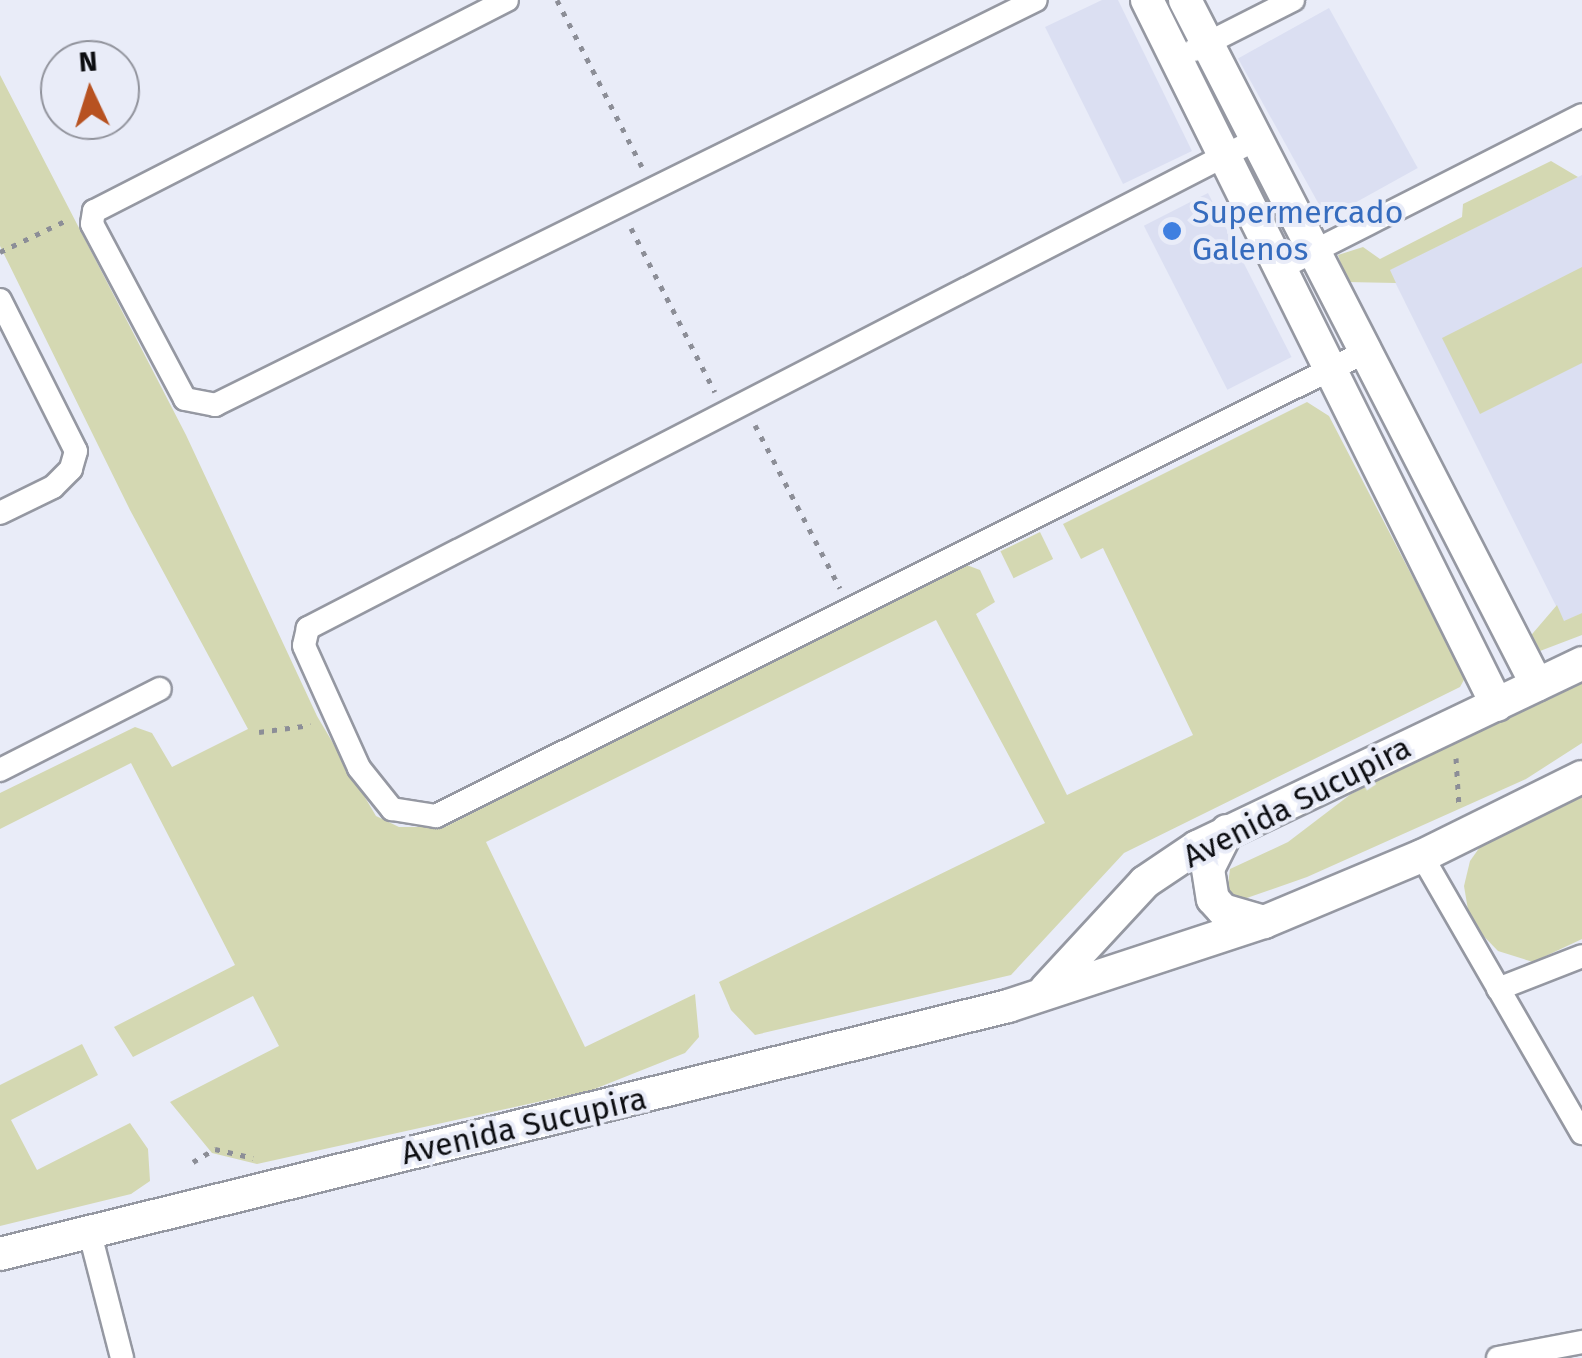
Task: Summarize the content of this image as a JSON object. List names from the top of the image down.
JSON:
{
  "streets": {
    "street": ["Avenida Sucupira"]
  },
  "places": ["Supermercado Galenos"],
  "north": "top"
}
